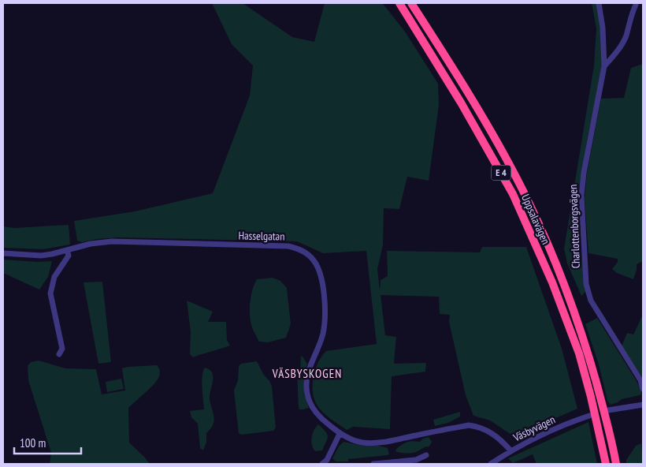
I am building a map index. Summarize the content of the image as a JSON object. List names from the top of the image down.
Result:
{
  "streets": {
    "highway": ["E 4", "Uppsalavägen"],
    "street": ["Charlottenborgsvägen", "Hasselgatan", "Väsbyvägen"]
  },
  "crossings": [
    ["Hasselgatan", "Väsbyvägen"]
  ],
  "districts": ["VÄSBYSKOGEN"],
  "scale_bar": "100 m"
}
